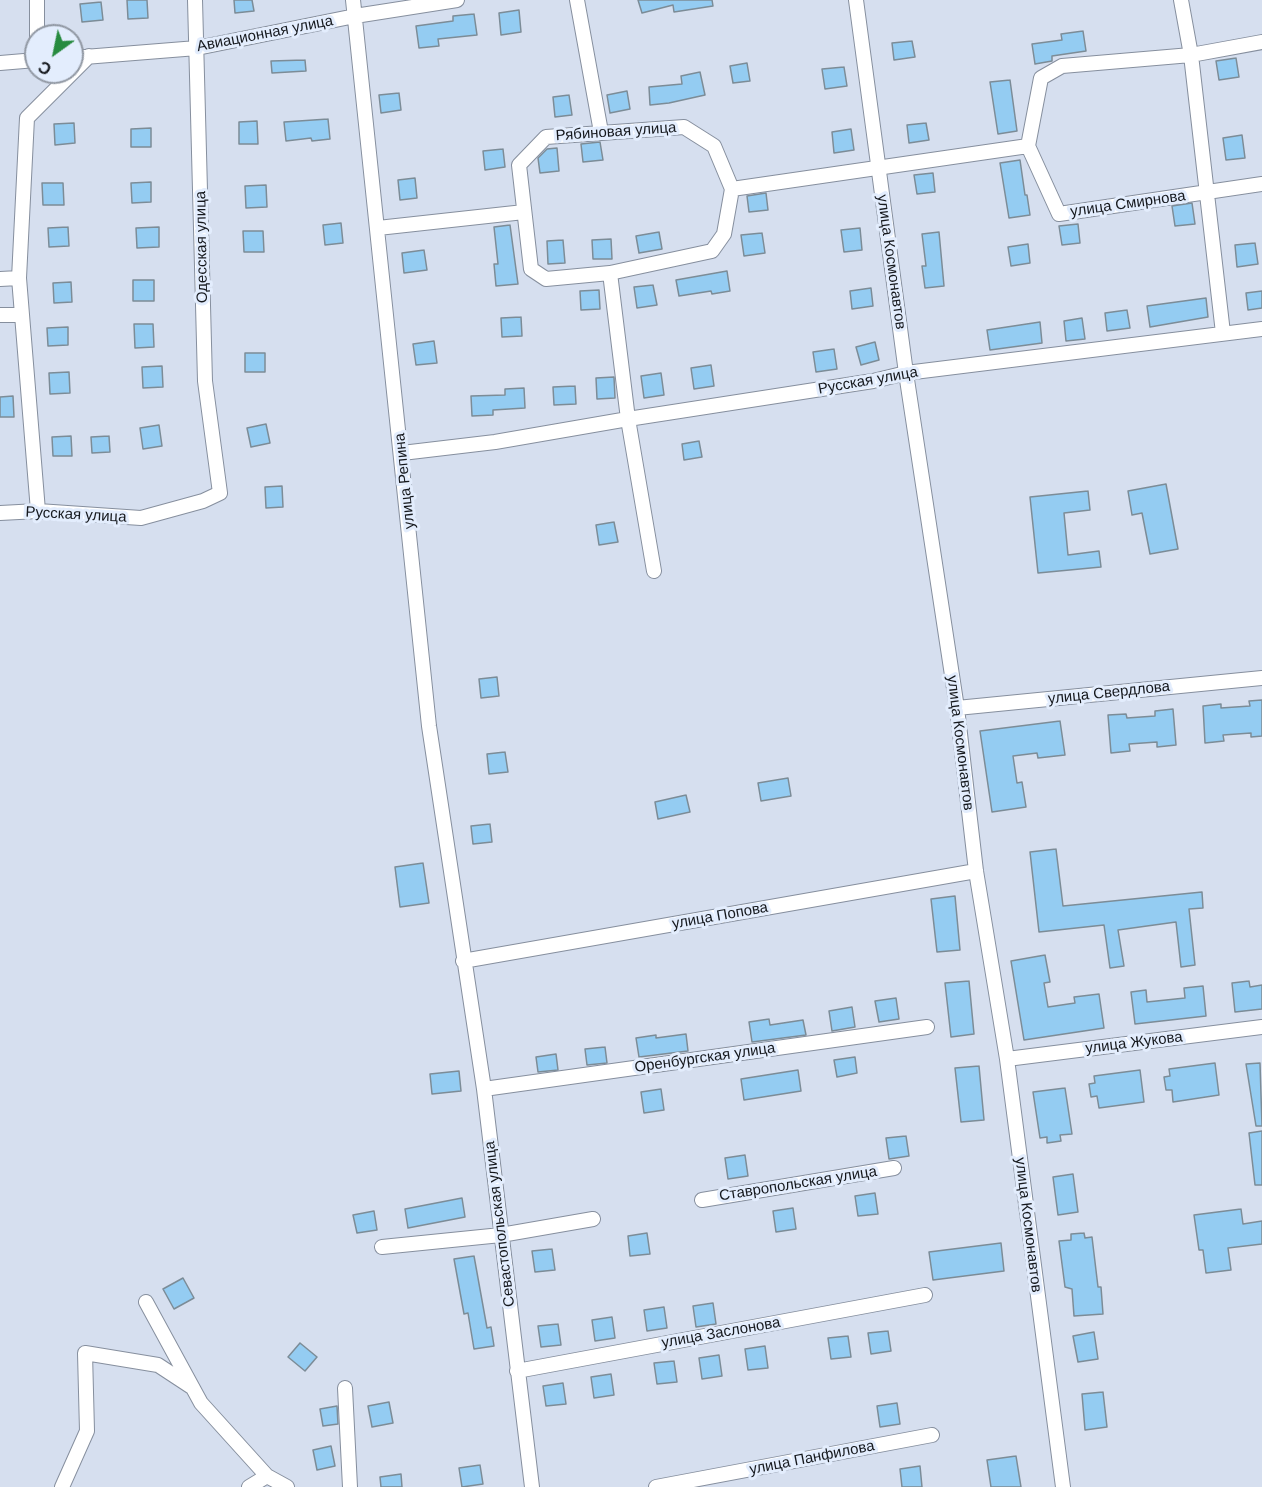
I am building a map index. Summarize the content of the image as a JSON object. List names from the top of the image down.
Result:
{
  "streets": {
    "street": [
      "Авиационная улица",
      "Рябиновая улица",
      "улица Смирнова",
      "Одесская улица",
      "улица Космонавтов",
      "Русская улица",
      "улица Репина",
      "улица Свердлова",
      "улица Попова",
      "улица Жукова",
      "Оренбургская улица",
      "Ставропольская улица",
      "Севастопольская улица",
      "улица Заслонова",
      "улица Панфилова"
    ]
  },
  "crossings": [
    ["Авиационная улица", "Одесская улица"],
    ["Авиационная улица", "улица Репина"],
    ["улица Смирнова", "Русская улица"],
    ["Одесская улица", "Русская улица"],
    ["улица Космонавтов", "Русская улица"],
    ["улица Космонавтов", "улица Свердлова"],
    ["улица Космонавтов", "улица Попова"],
    ["улица Космонавтов", "улица Жукова"],
    ["Русская улица", "улица Репина"],
    ["улица Репина", "улица Попова"],
    ["улица Репина", "Севастопольская улица"],
    ["улица Попова", "Севастопольская улица"],
    ["Оренбургская улица", "Севастопольская улица"],
    ["Севастопольская улица", "улица Заслонова"]
  ],
  "north": "bottom left"
}
